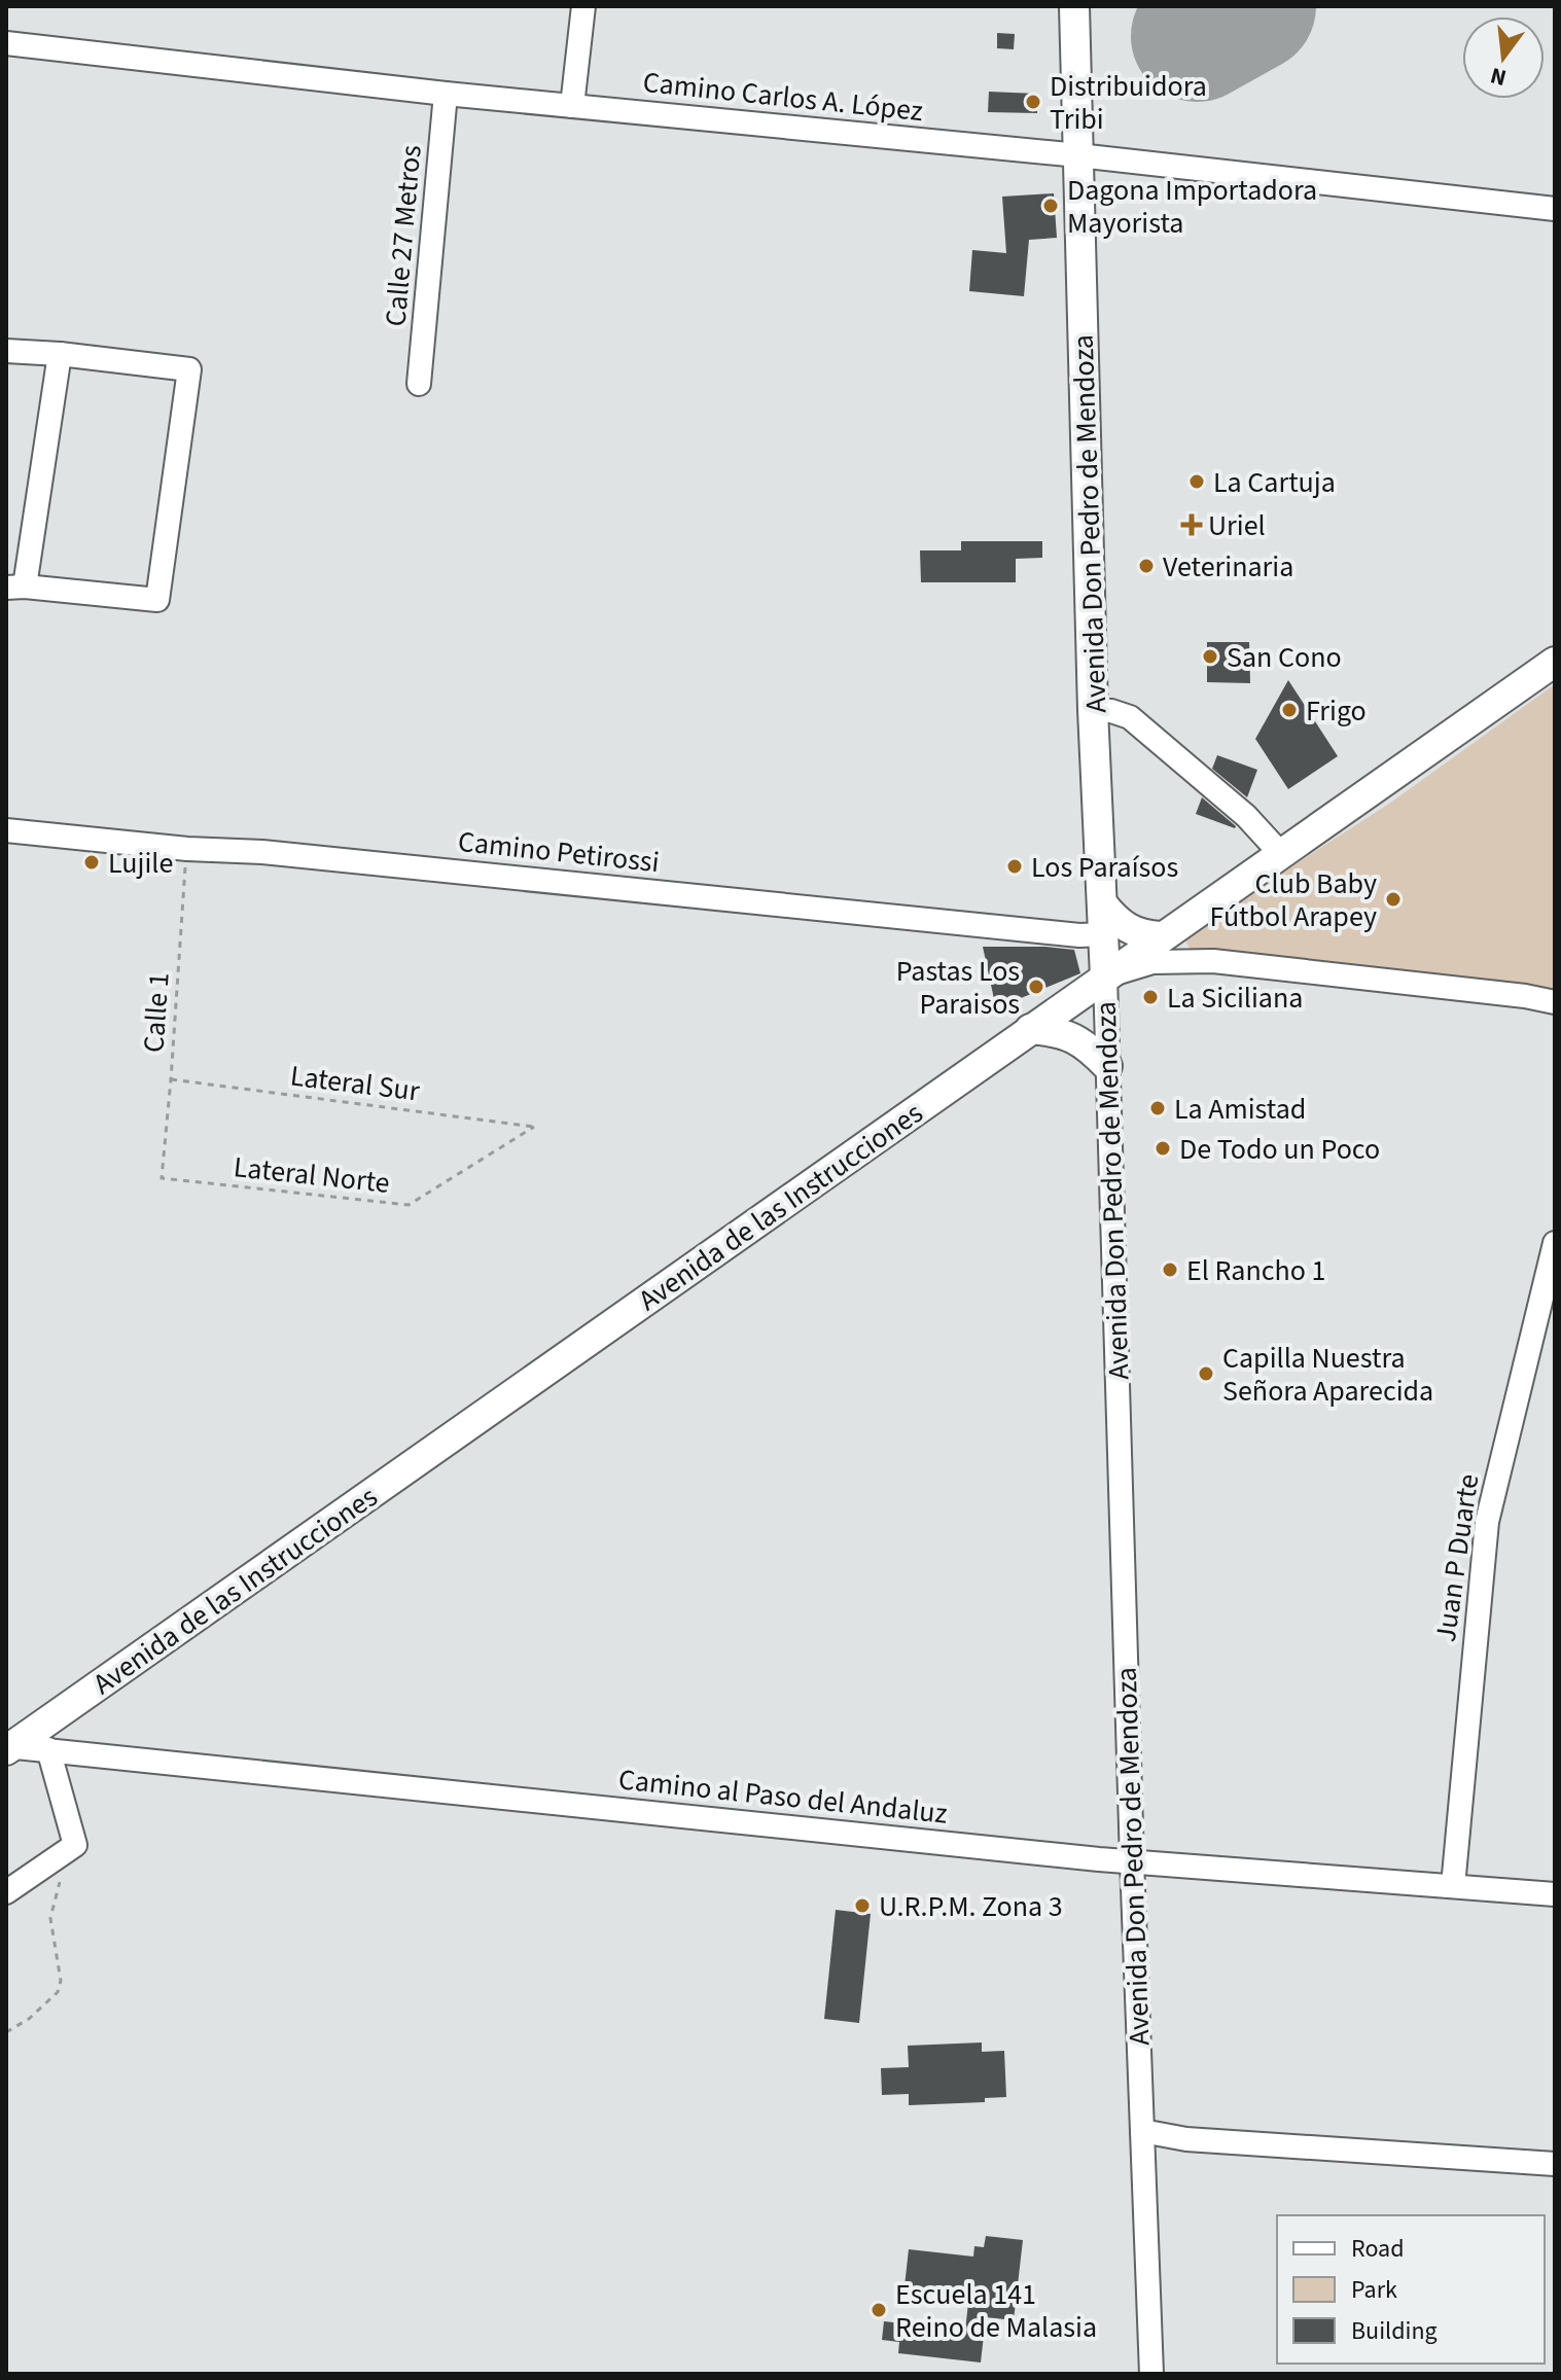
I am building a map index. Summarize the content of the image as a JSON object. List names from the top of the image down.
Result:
{
  "streets": {
    "main road": ["Avenida Don Pedro de Mendoza", "Avenida de las Instrucciones"],
    "street": [
      "Camino Carlos A. López",
      "Calle 27 Metros",
      "Camino Petirossi",
      "Juan P Duarte",
      "Camino al Paso del Andaluz"
    ],
    "path": ["Calle 1", "Lateral Sur", "Lateral Norte"]
  },
  "crossings": [
    ["Camino Carlos A. López", "Calle 27 Metros"],
    ["Camino Carlos A. López", "Avenida Don Pedro de Mendoza"],
    ["Avenida Don Pedro de Mendoza", "Camino Petirossi"],
    ["Avenida Don Pedro de Mendoza", "Avenida de las Instrucciones"],
    ["Avenida Don Pedro de Mendoza", "Camino al Paso del Andaluz"],
    ["Camino Petirossi", "Calle 1"],
    ["Calle 1", "Lateral Sur"],
    ["Calle 1", "Lateral Norte"],
    ["Lateral Sur", "Lateral Norte"],
    ["Avenida de las Instrucciones", "Camino al Paso del Andaluz"],
    ["Juan P Duarte", "Camino al Paso del Andaluz"]
  ],
  "places": {
    "other": [
      "Distribuidora Tribi",
      "Dagona Importadora Mayorista",
      "La Cartuja",
      "Veterinaria",
      "San Cono",
      "Frigo",
      "Lujile",
      "Los Paraísos",
      "Club Baby Fútbol Arapey",
      "Pastas Los Paraisos",
      "La Siciliana",
      "La Amistad",
      "De Todo un Poco",
      "El Rancho 1",
      "Capilla Nuestra Señora Aparecida",
      "U.R.P.M. Zona 3",
      "Escuela 141 Reino de Malasia"
    ],
    "health": ["Uriel"]
  },
  "legend": ["Road", "Park", "Building"],
  "north": "bottom"
}
